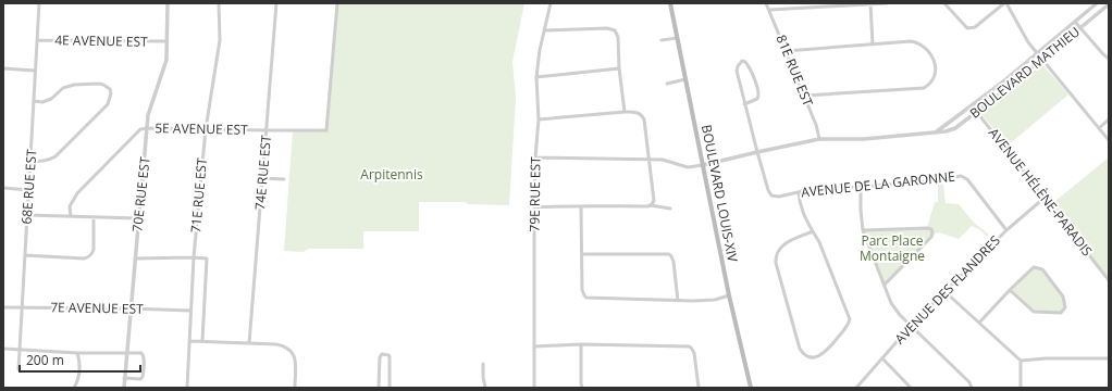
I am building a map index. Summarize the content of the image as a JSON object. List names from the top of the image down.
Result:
{
  "streets": {
    "main road": ["BOULEVARD LOUIS-XIV"],
    "street": [
      "4E AVENUE EST",
      "81E RUE EST",
      "BOULEVARD MATHIEU",
      "5E AVENUE EST",
      "74E RUE EST",
      "AVENUE DE LA GARONNE",
      "68E RUE EST",
      "AVENUE HÉLÈNE-PARADIS",
      "70E RUE EST",
      "79E RUE EST",
      "71E RUE EST",
      "AVENUE DES FLANDRES",
      "7E AVENUE EST"
    ]
  },
  "crossings": [
    ["4E AVENUE EST", "68E RUE EST"],
    ["4E AVENUE EST", "70E RUE EST"],
    ["81E RUE EST", "BOULEVARD MATHIEU"],
    ["BOULEVARD MATHIEU", "AVENUE DE LA GARONNE"],
    ["BOULEVARD MATHIEU", "AVENUE HÉLÈNE-PARADIS"],
    ["BOULEVARD MATHIEU", "BOULEVARD LOUIS-XIV"],
    ["BOULEVARD MATHIEU", "79E RUE EST"],
    ["5E AVENUE EST", "74E RUE EST"],
    ["5E AVENUE EST", "70E RUE EST"],
    ["5E AVENUE EST", "71E RUE EST"],
    ["AVENUE DE LA GARONNE", "AVENUE DES FLANDRES"],
    ["68E RUE EST", "7E AVENUE EST"],
    ["AVENUE HÉLÈNE-PARADIS", "AVENUE DES FLANDRES"],
    ["70E RUE EST", "7E AVENUE EST"],
    ["71E RUE EST", "7E AVENUE EST"]
  ],
  "parks": ["Arpitennis", "Parc Place Montaigne"],
  "scale_bar": "200 m"
}
